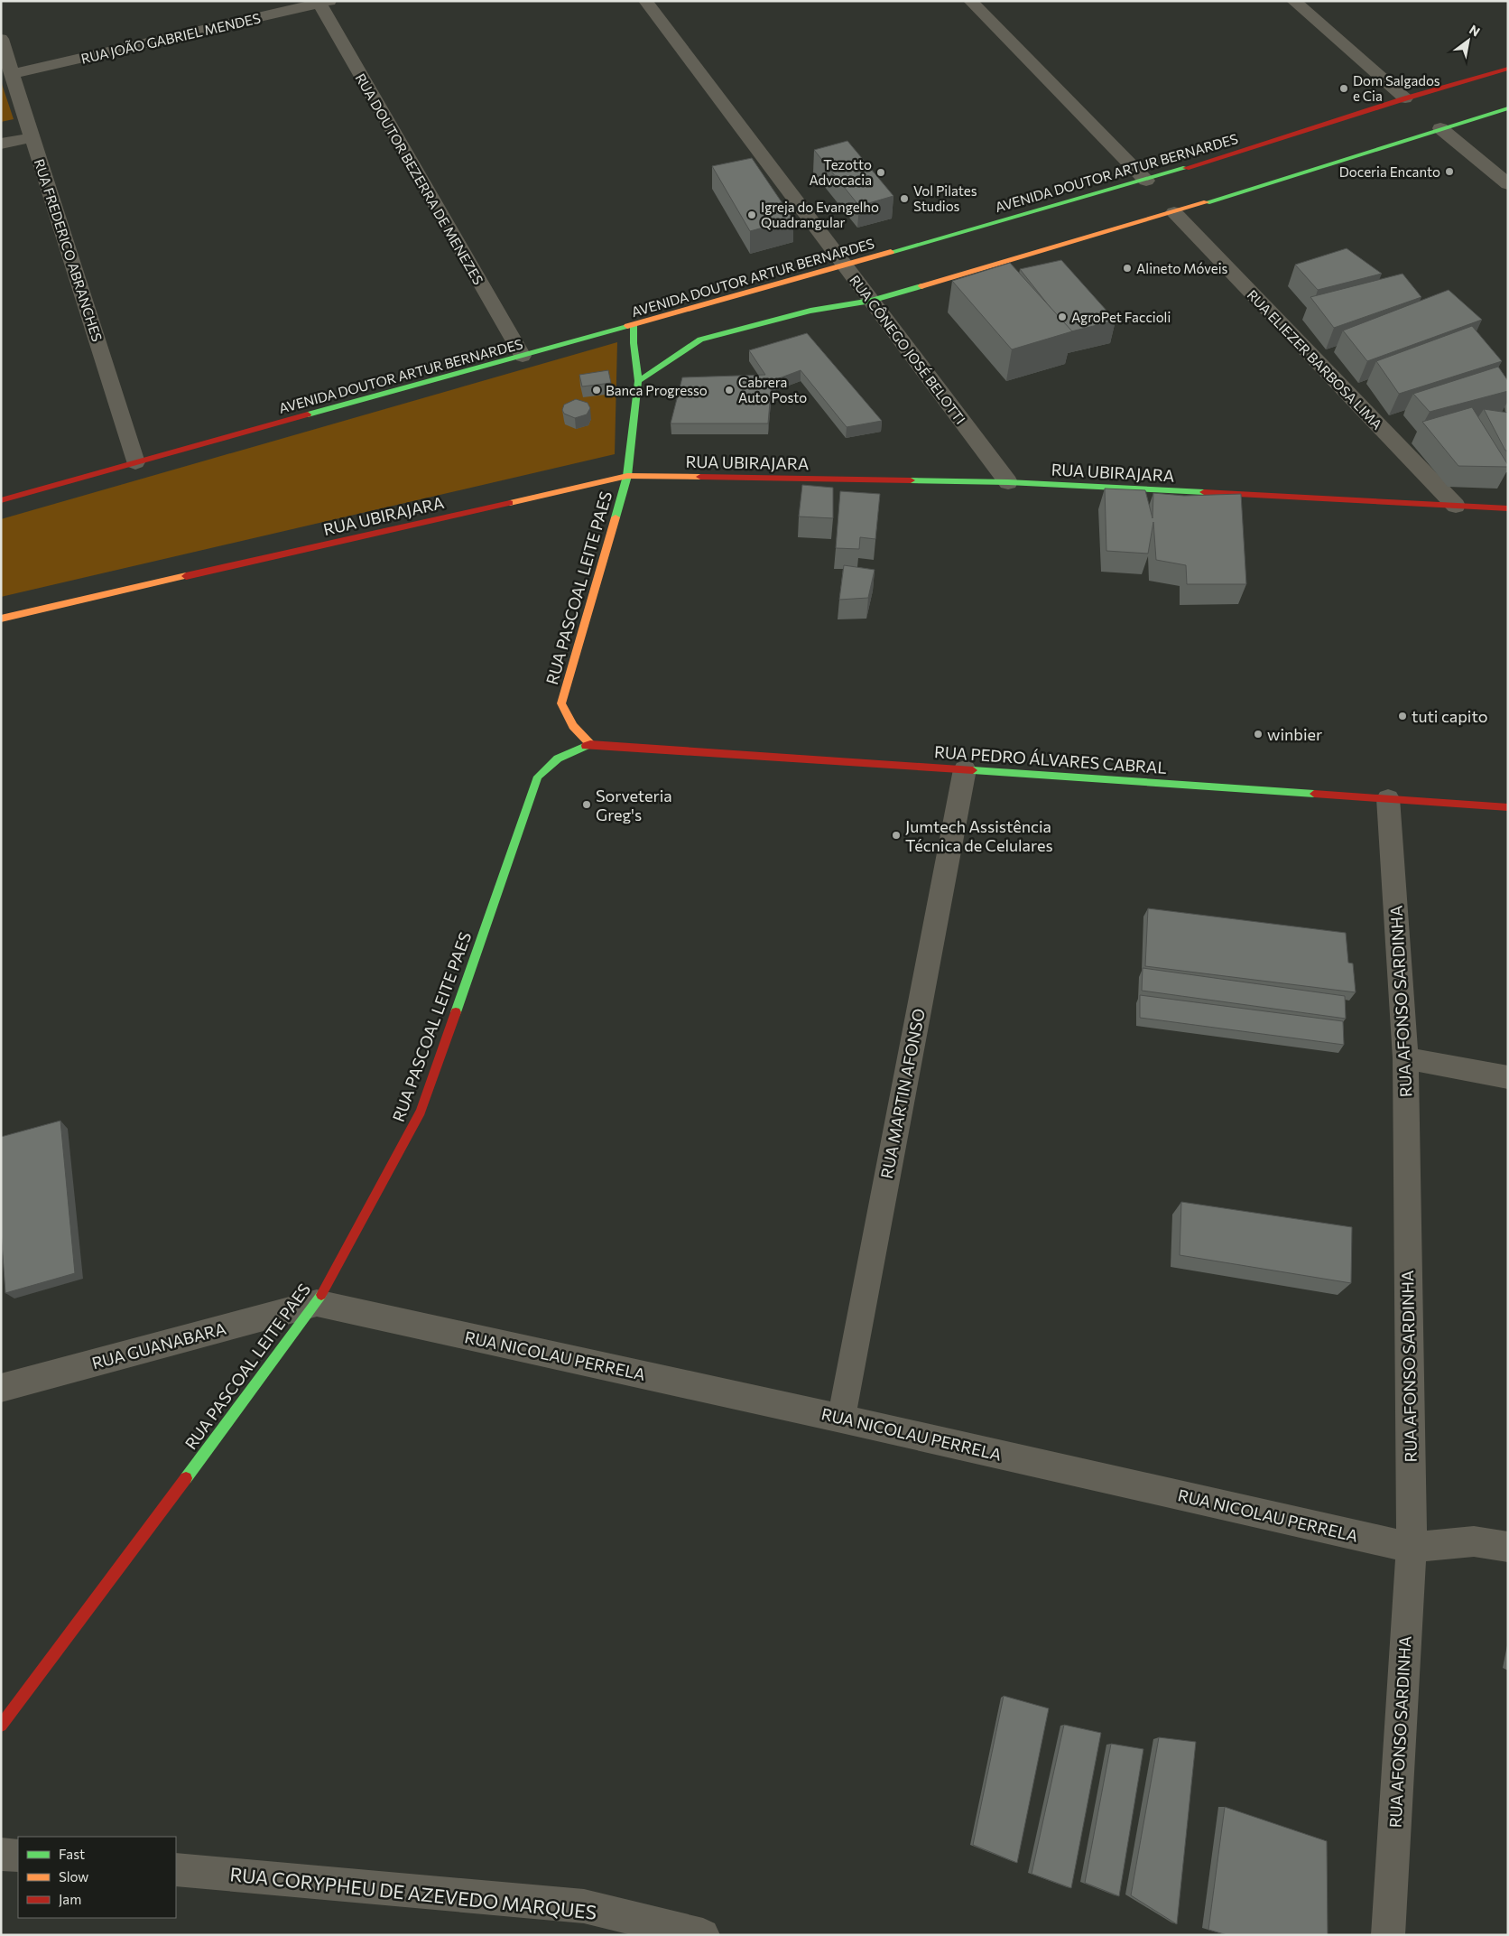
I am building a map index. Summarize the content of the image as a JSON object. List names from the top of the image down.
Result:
{
  "streets": {
    "main road": [
      "AVENIDA DOUTOR ARTUR BERNARDES",
      "RUA UBIRAJARA",
      "RUA PASCOAL LEITE PAES",
      "RUA PEDRO ÁLVARES CABRAL"
    ],
    "street": [
      "RUA JOÃO GABRIEL MENDES",
      "RUA DOUTOR BEZERRA DE MENEZES",
      "RUA FREDERICO ABRANCHES",
      "RUA CÔNEGO JOSÉ BELOTTI",
      "RUA ELIEZER BARBOSA LIMA",
      "RUA AFONSO SARDINHA",
      "RUA MARTIN AFONSO",
      "RUA GUANABARA",
      "RUA NICOLAU PERRELA",
      "RUA CORYPHEU DE AZEVEDO MARQUES"
    ]
  },
  "crossings": [
    ["RUA JOÃO GABRIEL MENDES", "RUA DOUTOR BEZERRA DE MENEZES"],
    ["RUA JOÃO GABRIEL MENDES", "RUA FREDERICO ABRANCHES"],
    ["AVENIDA DOUTOR ARTUR BERNARDES", "RUA DOUTOR BEZERRA DE MENEZES"],
    ["AVENIDA DOUTOR ARTUR BERNARDES", "RUA FREDERICO ABRANCHES"],
    ["AVENIDA DOUTOR ARTUR BERNARDES", "RUA CÔNEGO JOSÉ BELOTTI"],
    ["AVENIDA DOUTOR ARTUR BERNARDES", "RUA PASCOAL LEITE PAES"],
    ["RUA CÔNEGO JOSÉ BELOTTI", "RUA UBIRAJARA"],
    ["RUA ELIEZER BARBOSA LIMA", "RUA UBIRAJARA"],
    ["RUA UBIRAJARA", "RUA PASCOAL LEITE PAES"],
    ["RUA PASCOAL LEITE PAES", "RUA PEDRO ÁLVARES CABRAL"],
    ["RUA PASCOAL LEITE PAES", "RUA GUANABARA"],
    ["RUA PASCOAL LEITE PAES", "RUA NICOLAU PERRELA"],
    ["RUA PEDRO ÁLVARES CABRAL", "RUA AFONSO SARDINHA"],
    ["RUA PEDRO ÁLVARES CABRAL", "RUA MARTIN AFONSO"],
    ["RUA AFONSO SARDINHA", "RUA NICOLAU PERRELA"],
    ["RUA MARTIN AFONSO", "RUA NICOLAU PERRELA"],
    ["RUA GUANABARA", "RUA NICOLAU PERRELA"]
  ],
  "places": [
    "Dom Salgados e Cia",
    "Doceria Encanto",
    "Tezotto Advocacia",
    "Vol Pilates Studios",
    "Igreja do Evangelho Quadrangular",
    "Alineto Móveis",
    "AgroPet Faccioli",
    "Banca Progresso",
    "Cabrera Auto Posto",
    "tuti capito",
    "winbier",
    "Sorveteria Greg's",
    "Jumtech Assistência Técnica de Celulares"
  ],
  "legend": ["Fast", "Slow", "Jam"],
  "north": "top right"
}
